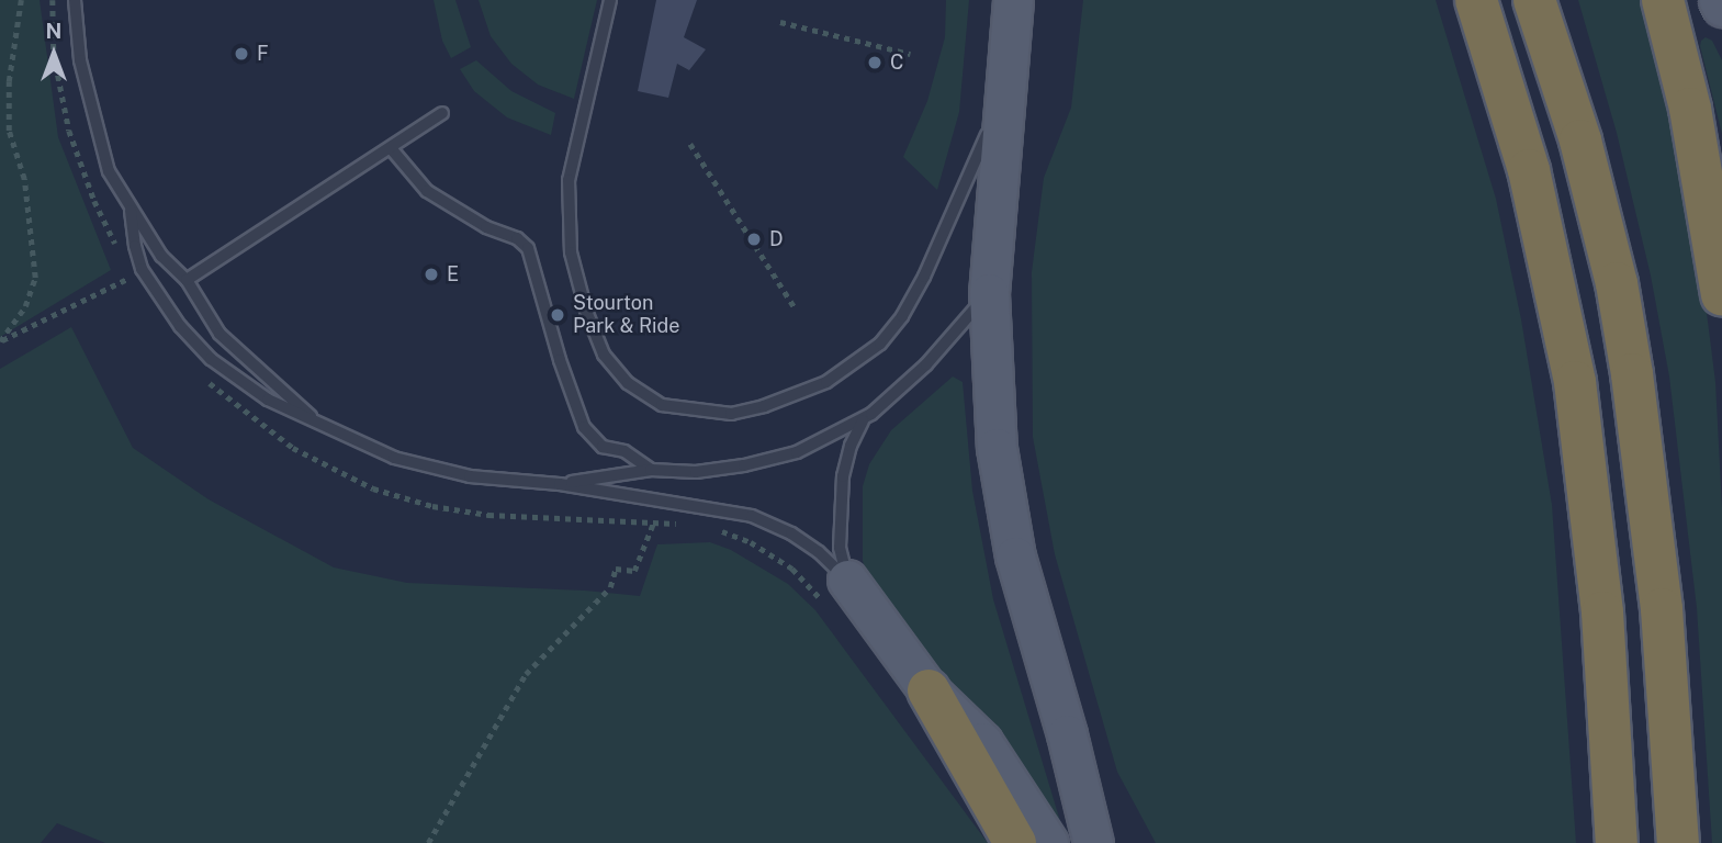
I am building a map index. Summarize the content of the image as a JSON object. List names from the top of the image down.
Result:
{
  "places": [
    "F",
    "C",
    "D",
    "E",
    "Stourton Park & Ride"
  ],
  "north": "top"
}
